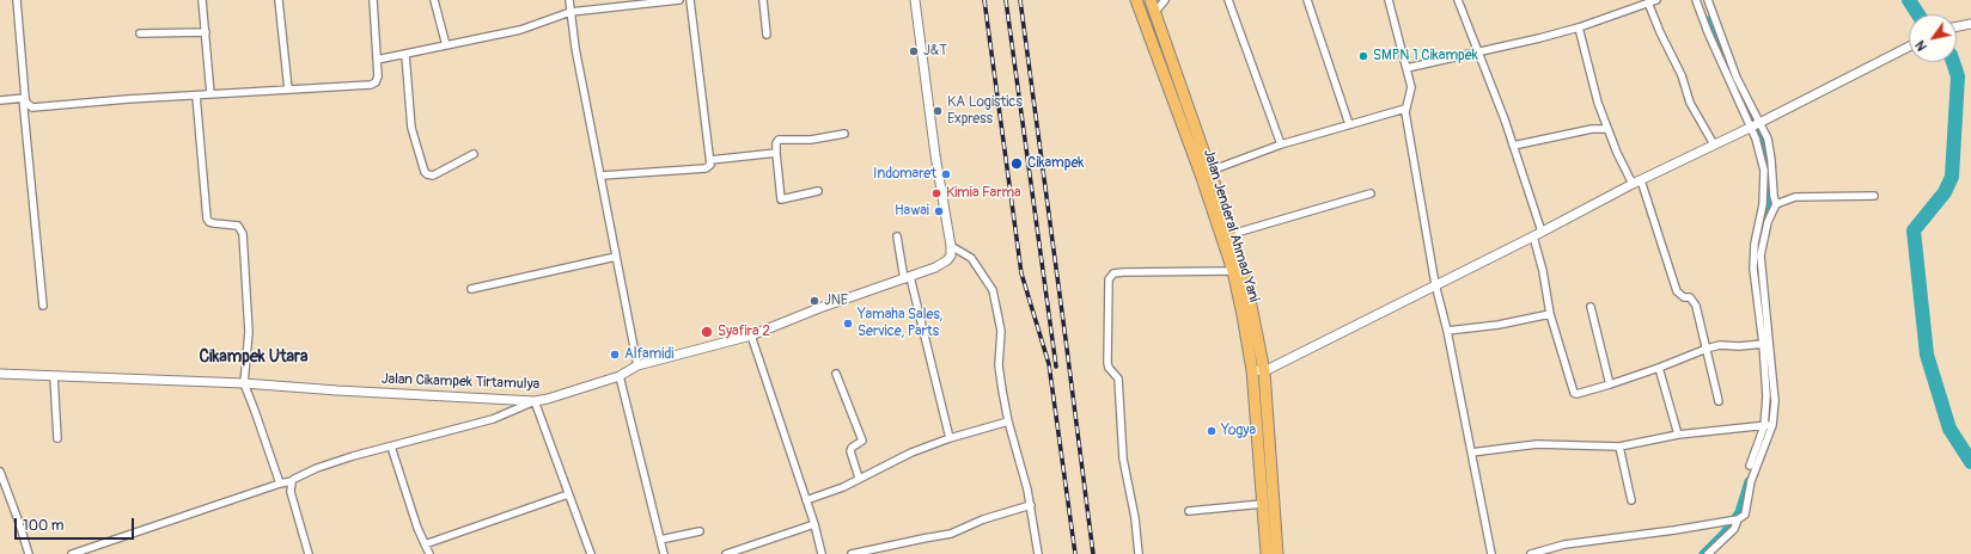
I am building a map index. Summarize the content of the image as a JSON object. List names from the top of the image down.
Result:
{
  "streets": {
    "highway": ["Jalan Jenderal Ahmad Yani"],
    "street": ["Jalan Cikampek Tirtamulya"]
  },
  "districts": ["Cikampek Utara"],
  "places": [
    "J&T",
    "SMPN 1 Cikampek",
    "KA Logistics Express",
    "Cikampek",
    "Indomaret",
    "Kimia Farma",
    "Hawai",
    "JNE",
    "Yamaha Sales, Service, Parts",
    "Syafira 2",
    "Alfamidi",
    "Yogya"
  ],
  "scale_bar": "100 m",
  "north": "bottom left"
}
